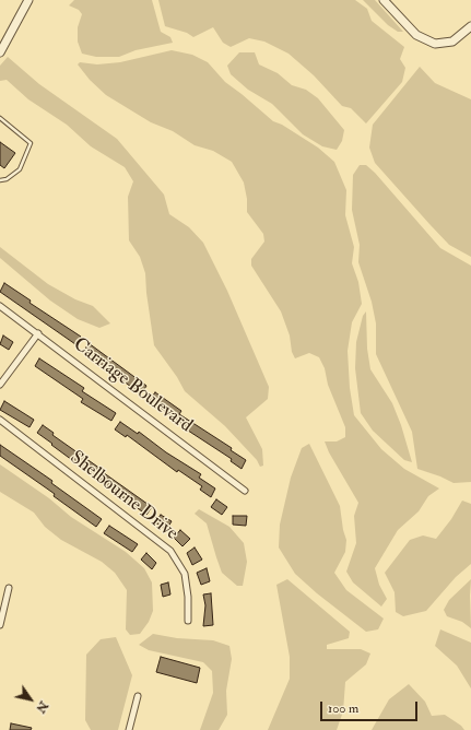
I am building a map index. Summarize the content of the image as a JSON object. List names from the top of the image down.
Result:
{
  "streets": {
    "street": ["Carriage Boulevard", "Shelbourne Drive"]
  },
  "scale_bar": "100 m",
  "north": "bottom right"
}
